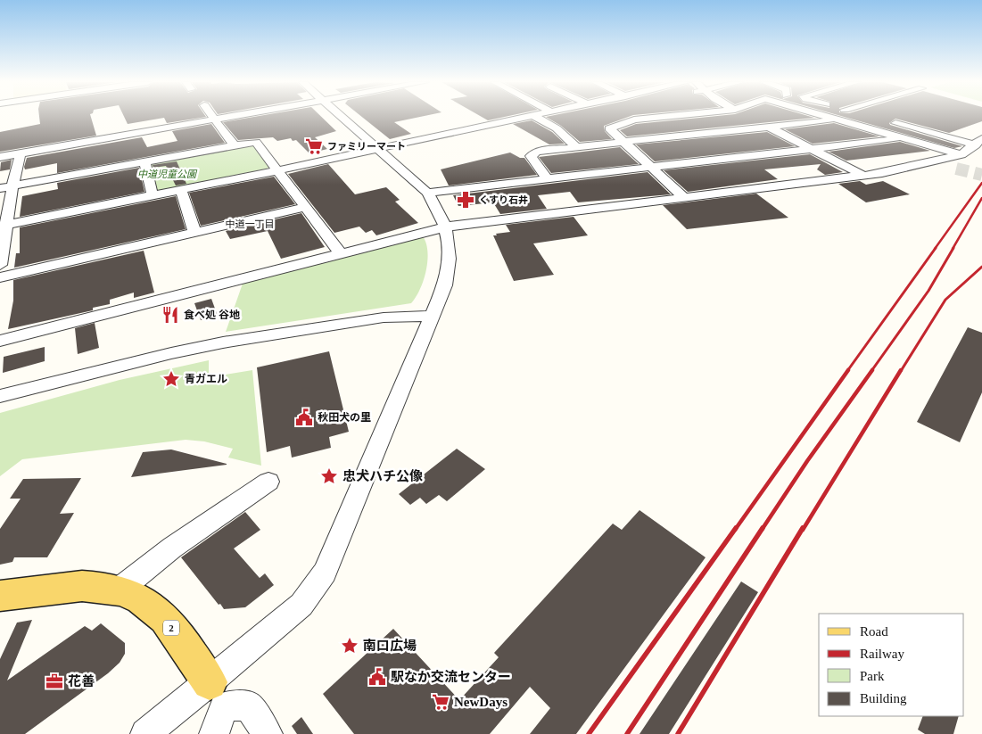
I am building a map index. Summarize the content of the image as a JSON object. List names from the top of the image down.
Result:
{
  "streets": {
    "main road": ["2"]
  },
  "districts": ["中道一丁目"],
  "parks": ["中道児童公園"],
  "places": {
    "supermarket": ["ファミリーマート", "NewDays"],
    "pharmacy": ["くすり石井"],
    "restaurant": ["食べ処 谷地"],
    "place": ["青ガエル", "忠犬ハチ公像", "南口広場"],
    "public building": ["秋田犬の里", "駅なか交流センター"],
    "office": ["花善"]
  },
  "legend": [
    "Road",
    "Railway",
    "Park",
    "Building"
  ]
}
